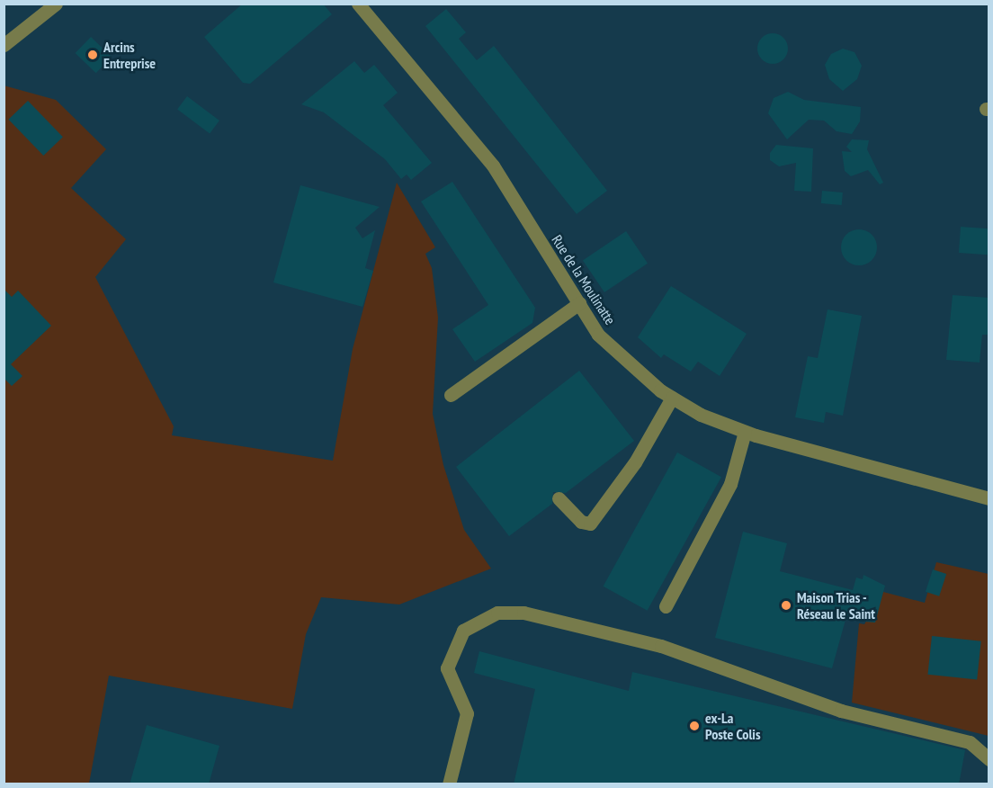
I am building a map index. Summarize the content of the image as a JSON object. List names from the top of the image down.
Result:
{
  "streets": {
    "street": ["Rue de la Moulinatte"]
  },
  "places": ["Arcins Entreprise", "Maison Trias - Réseau le Saint", "ex-La Poste Colis"]
}
